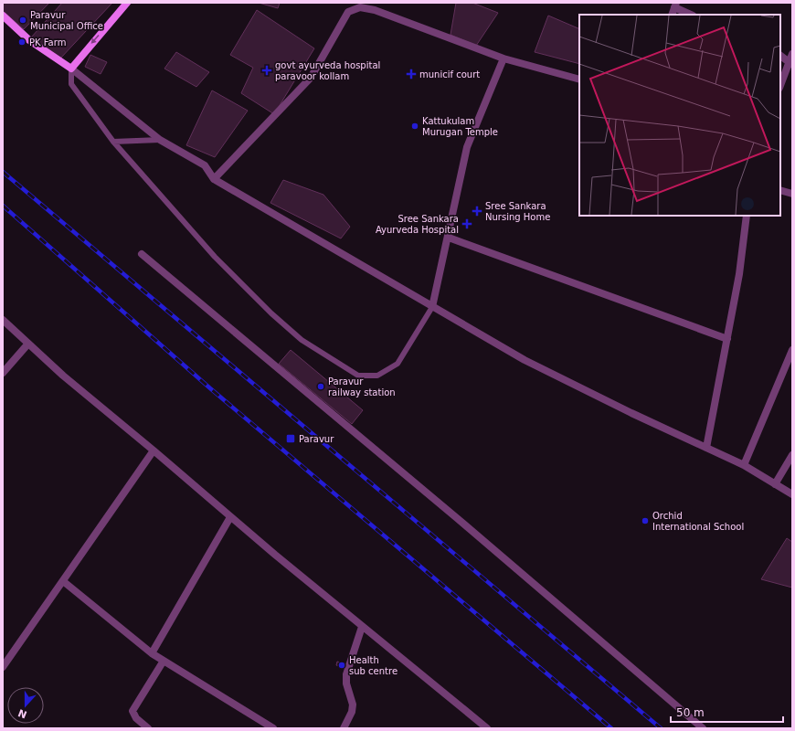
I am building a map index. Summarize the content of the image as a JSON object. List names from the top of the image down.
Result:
{
  "places": {
    "other": [
      "Paravur Municipal Office",
      "PK Farm",
      "Kattukulam Murugan Temple",
      "Paravur railway station",
      "Orchid International School",
      "Health sub centre"
    ],
    "health": [
      "govt ayurveda hospital paravoor kollam",
      "municif court",
      "Sree Sankara Nursing Home",
      "Sree Sankara Ayurveda Hospital"
    ],
    "transit": ["Paravur"]
  },
  "scale_bar": "50 m",
  "north": "bottom"
}
